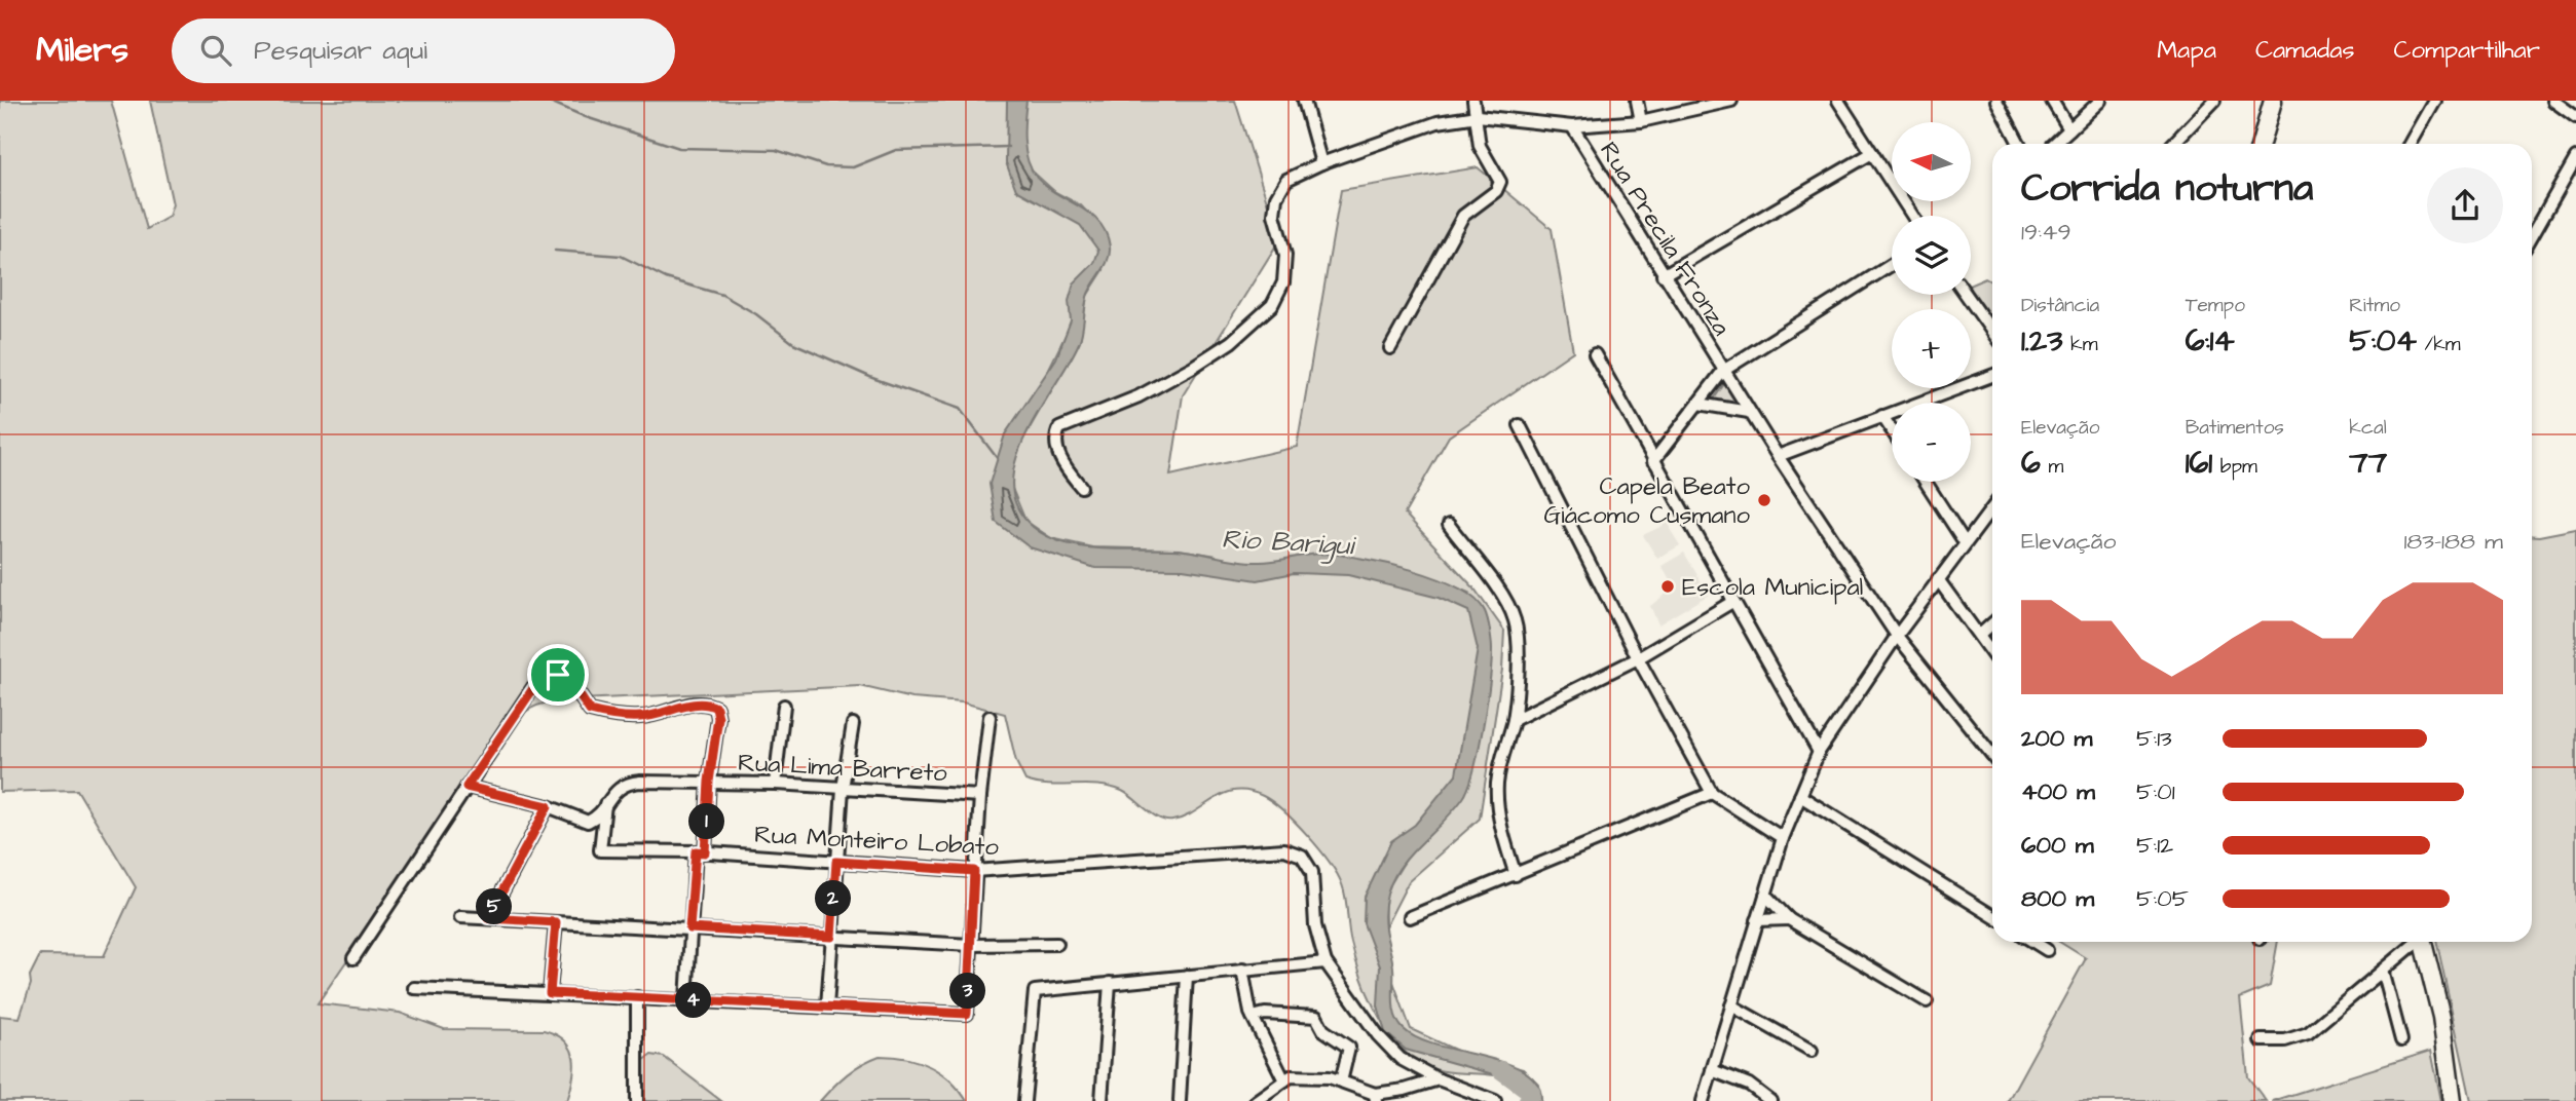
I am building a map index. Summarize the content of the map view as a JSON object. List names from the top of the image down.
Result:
{
  "streets": {
    "street": ["Rua Precila Fronza", "Rua Lima Barreto", "Rua Monteiro Lobato"]
  },
  "crossings": [
    ["Rua Lima Barreto", "Rua Monteiro Lobato"]
  ],
  "water": ["Rio Barigui"],
  "places": ["Capela Beato Giácomo Cusmano", "Escola Municipal"],
  "north": "left",
  "page": {
    "header": "Milers",
    "search": "Pesquisar aqui",
    "nav": ["Mapa", "Camadas", "Compartilhar"],
    "map_buttons": ["+", "−"],
    "heading": ["Corrida noturna", "19:49"],
    "stats": [
      ["Distância", "1.23 km"],
      ["Tempo", "6:14"],
      ["Ritmo", "5:04 /km"],
      ["Elevação", "6 m"],
      ["Batimentos", "161 bpm"],
      ["kcal", "77"]
    ],
    "chart": ["Elevação", "183–188 m"],
    "list": [
      {
        "name": "200 m",
        "note": "5:13"
      },
      {
        "name": "400 m",
        "note": "5:01"
      },
      {
        "name": "600 m",
        "note": "5:12"
      },
      {
        "name": "800 m",
        "note": "5:05"
      }
    ],
    "pins": [
      "1",
      "2",
      "5",
      "3",
      "4"
    ]
  }
}
